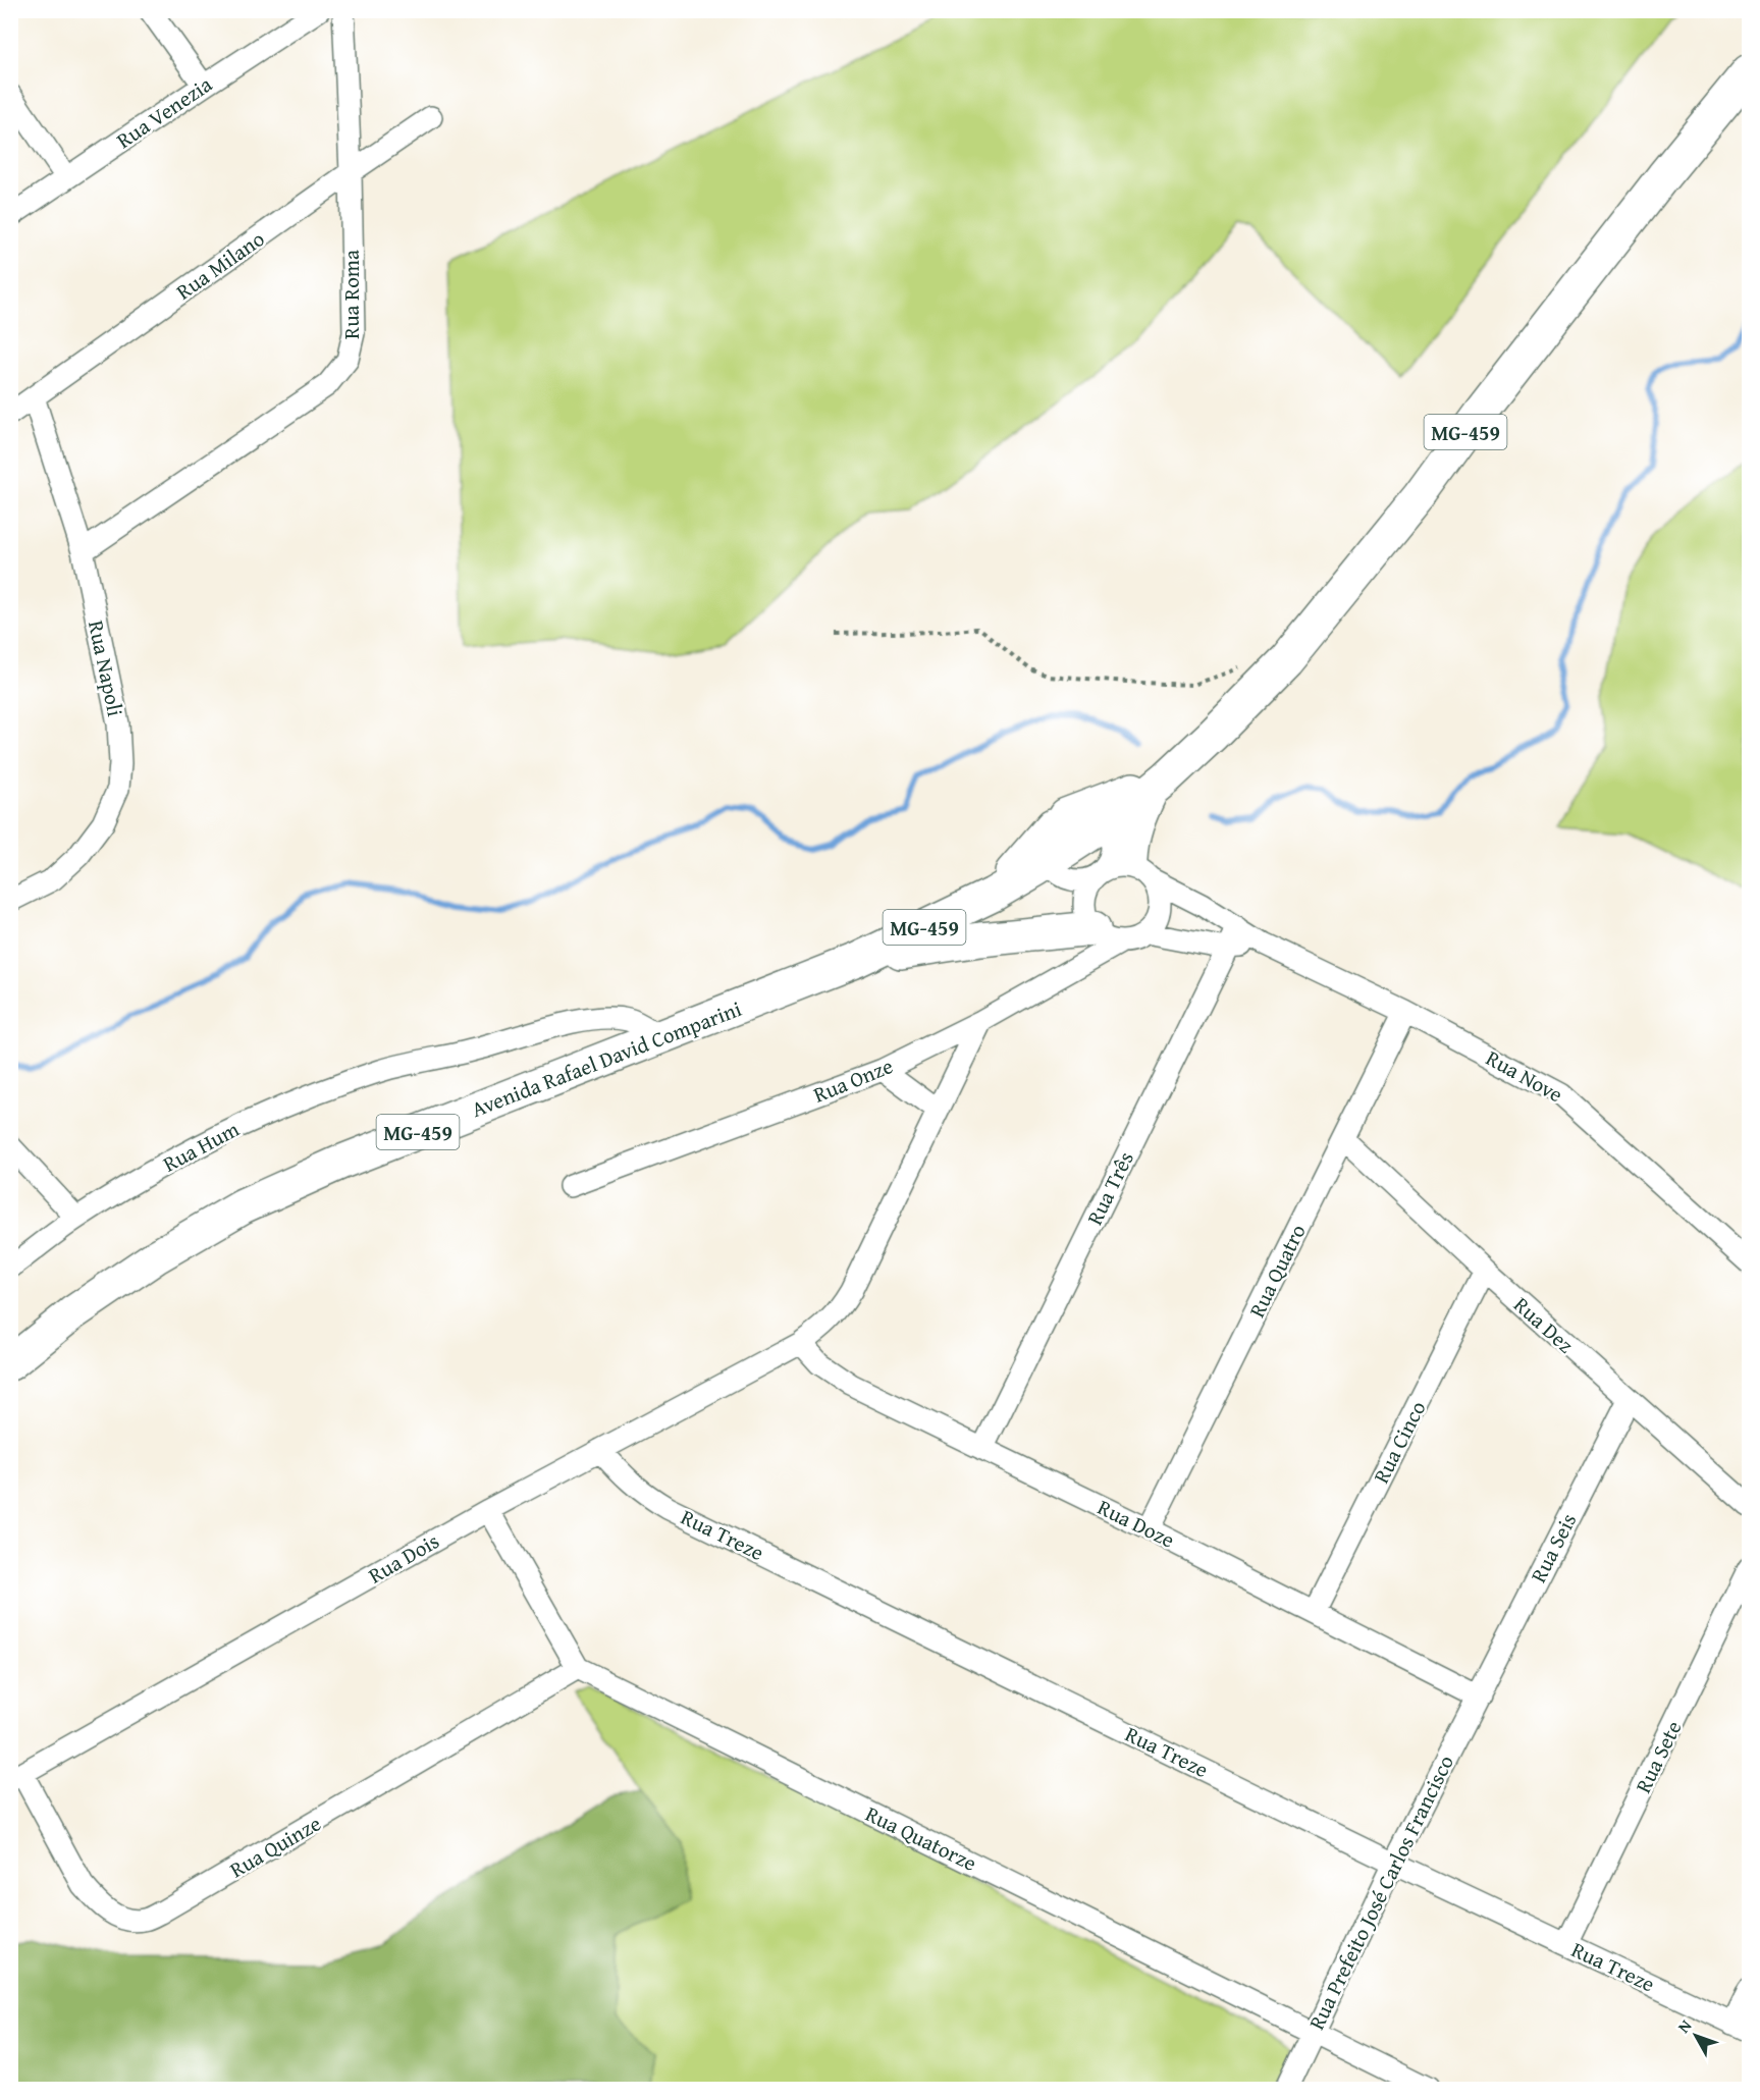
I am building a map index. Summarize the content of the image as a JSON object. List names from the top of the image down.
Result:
{
  "streets": {
    "main road": ["MG-459", "Avenida Rafael David Comparini"],
    "street": [
      "Rua Venezia",
      "Rua Milano",
      "Rua Roma",
      "Rua Napoli",
      "Rua Nove",
      "Rua Onze",
      "Rua Hum",
      "Rua Três",
      "Rua Quatro",
      "Rua Dez",
      "Rua Cinco",
      "Rua Doze",
      "Rua Treze",
      "Rua Seis",
      "Rua Dois",
      "Rua Sete",
      "Rua Quatorze",
      "Rua Quinze",
      "Rua Prefeito José Carlos Francisco"
    ]
  },
  "crossings": [
    ["Rua Milano", "Rua Roma"],
    ["Rua Milano", "Rua Napoli"],
    ["Rua Roma", "Rua Napoli"],
    ["MG-459", "Avenida Rafael David Comparini"],
    ["MG-459", "Rua Nove"],
    ["Avenida Rafael David Comparini", "Rua Hum"],
    ["Rua Nove", "Rua Três"],
    ["Rua Nove", "Rua Quatro"],
    ["Rua Onze", "Rua Dois"],
    ["Rua Três", "Rua Doze"],
    ["Rua Quatro", "Rua Dez"],
    ["Rua Quatro", "Rua Doze"],
    ["Rua Dez", "Rua Cinco"],
    ["Rua Dez", "Rua Seis"],
    ["Rua Cinco", "Rua Doze"],
    ["Rua Doze", "Rua Seis"],
    ["Rua Doze", "Rua Dois"],
    ["Rua Doze", "Rua Prefeito José Carlos Francisco"],
    ["Rua Treze", "Rua Dois"],
    ["Rua Treze", "Rua Sete"],
    ["Rua Treze", "Rua Prefeito José Carlos Francisco"],
    ["Rua Seis", "Rua Prefeito José Carlos Francisco"],
    ["Rua Dois", "Rua Quinze"],
    ["Rua Quatorze", "Rua Quinze"],
    ["Rua Quatorze", "Rua Prefeito José Carlos Francisco"]
  ],
  "north": "top left"
}
